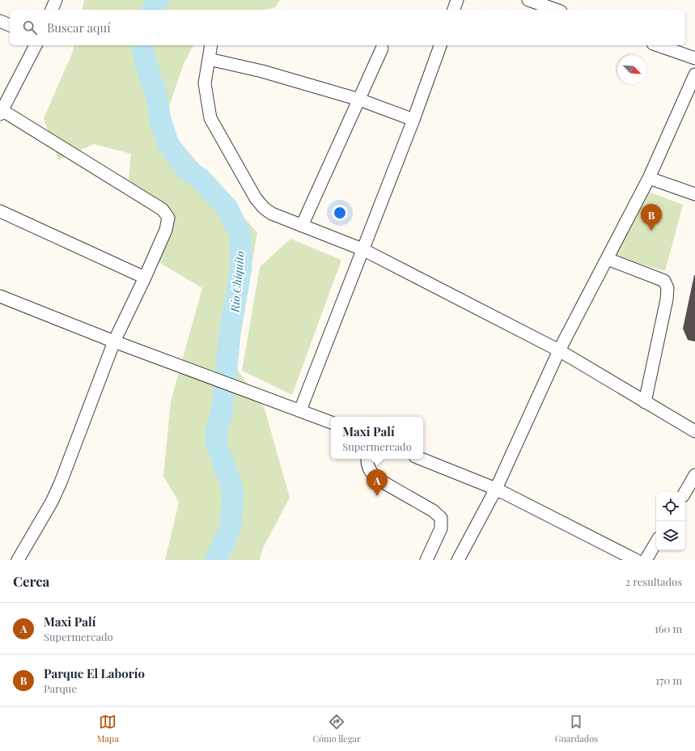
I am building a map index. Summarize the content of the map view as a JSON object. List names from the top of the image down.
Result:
{
  "water": ["Río Chiquito"],
  "north": "bottom right",
  "page": {
    "search": "Buscar aquí",
    "pins": ["B", "A"],
    "popup": ["Maxi Palí", "Supermercado"],
    "heading": ["Cerca", "2 resultados"],
    "list": [
      {
        "mark": "A",
        "name": "Maxi Palí",
        "note": "Supermercado",
        "value": "160 m"
      },
      {
        "mark": "B",
        "name": "Parque El Laborío",
        "note": "Parque",
        "value": "170 m"
      }
    ],
    "nav": ["Mapa", "Cómo llegar", "Guardados"]
  }
}
